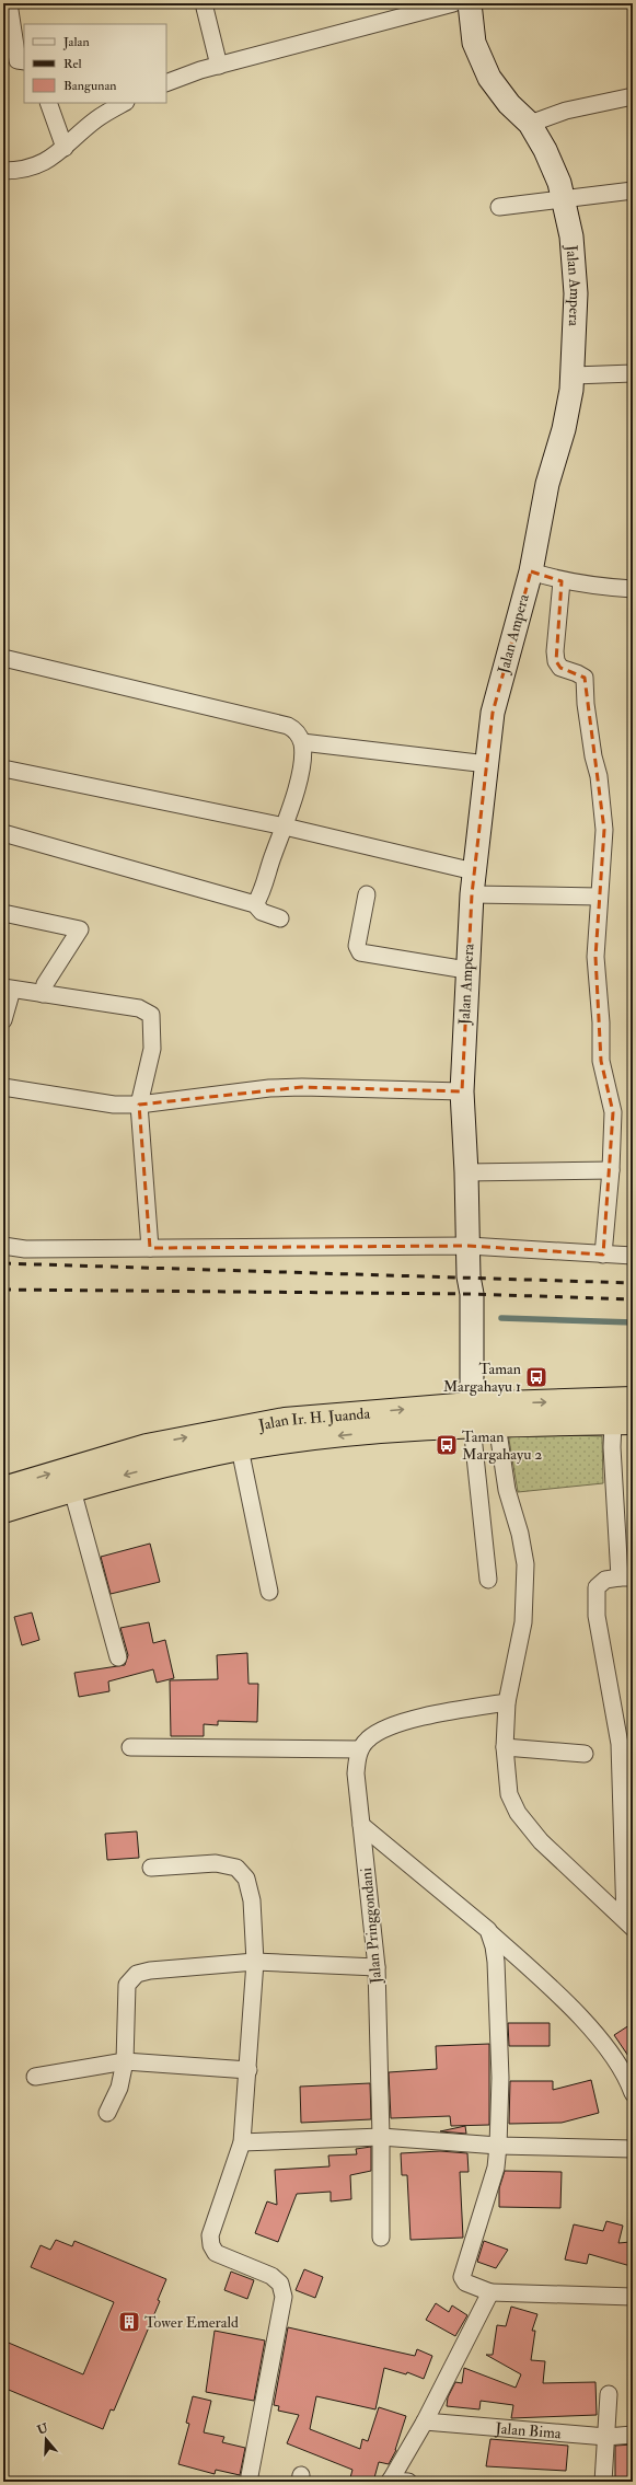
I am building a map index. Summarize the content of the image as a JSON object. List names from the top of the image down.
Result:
{
  "streets": {
    "highway": ["Jalan Ir. H. Juanda"],
    "street": ["Jalan Ampera", "Jalan Pringgondani", "Jalan Bima"]
  },
  "crossings": [
    ["Jalan Ampera", "Jalan Ir. H. Juanda"]
  ],
  "places": {
    "bus stop": ["Taman Margahayu 1", "Taman Margahayu 2"],
    "building": ["Tower Emerald"]
  },
  "legend": ["Jalan", "Rel", "Bangunan"],
  "north": "top"
}
